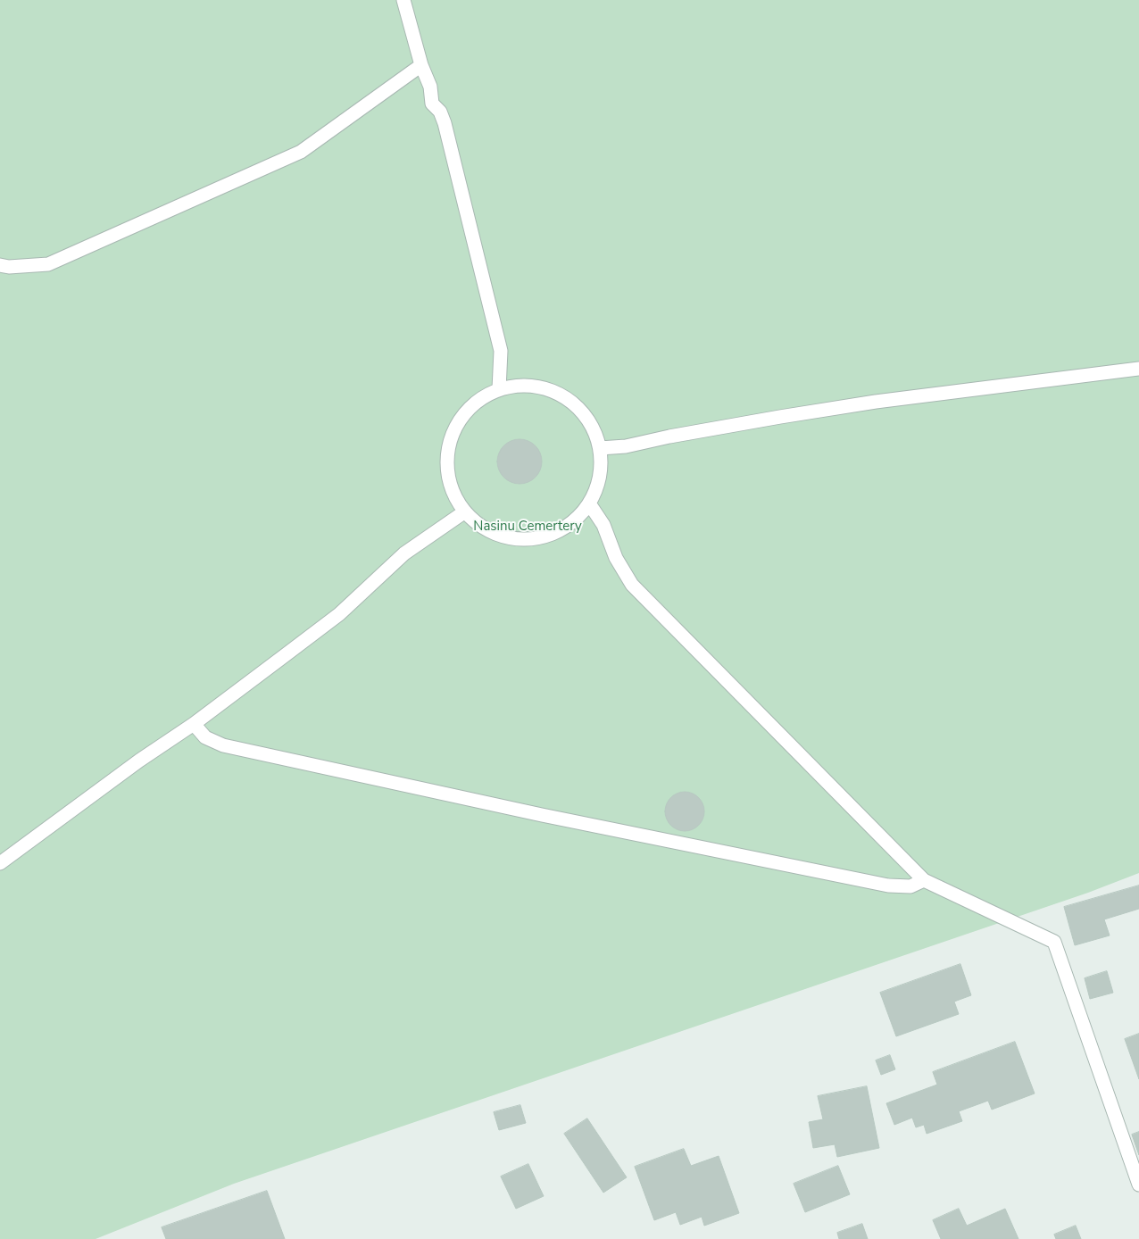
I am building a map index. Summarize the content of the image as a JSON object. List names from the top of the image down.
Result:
{
  "parks": ["Nasinu Cemertery"]
}
